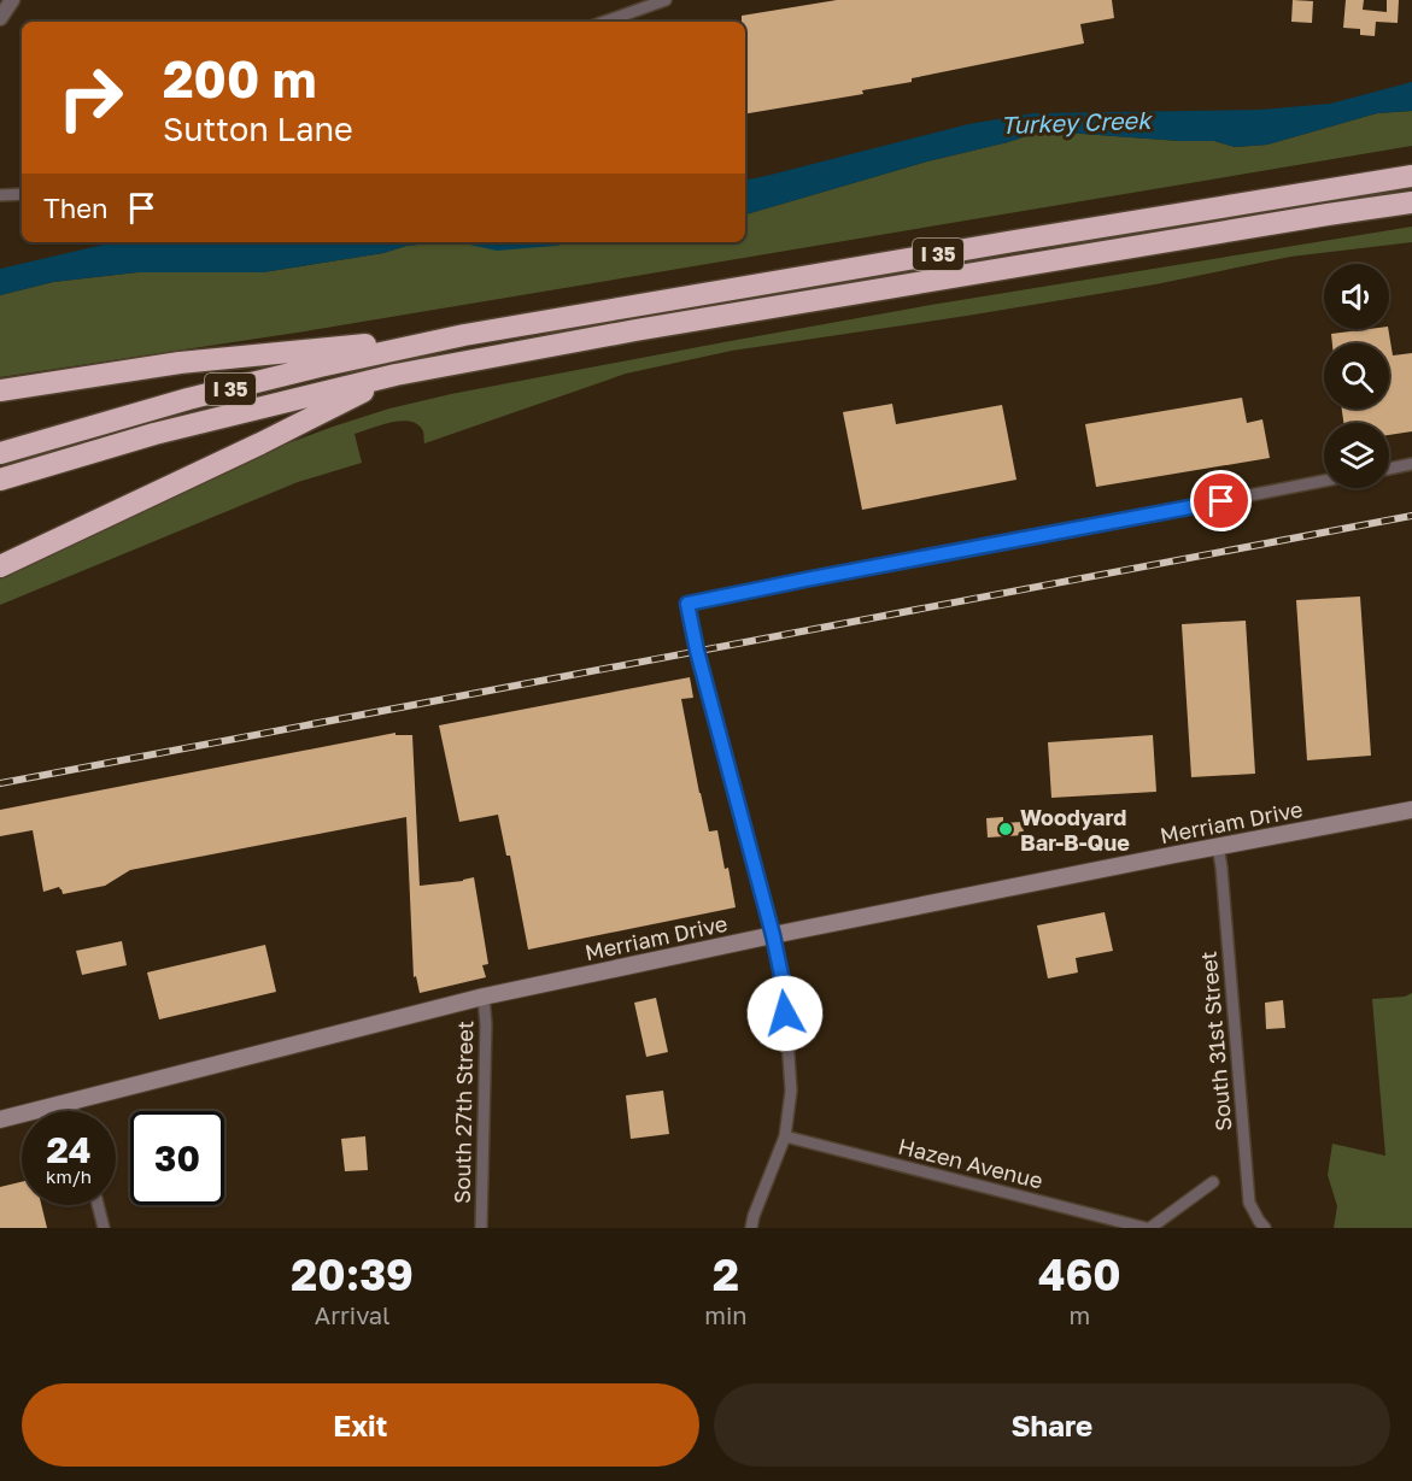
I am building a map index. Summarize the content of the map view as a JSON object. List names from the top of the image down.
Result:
{
  "streets": {
    "highway": ["I 35"],
    "main road": ["Merriam Drive"],
    "street": ["South 31st Street", "South 27th Street", "Hazen Avenue"]
  },
  "crossings": [
    ["Merriam Drive", "South 31st Street"],
    ["Merriam Drive", "South 27th Street"]
  ],
  "water": ["Turkey Creek"],
  "places": ["Woodyard Bar-B-Que"],
  "page": {
    "turn": ["200 m", "Sutton Lane"],
    "then": "Then",
    "speed": "24 km/h",
    "limit": "30",
    "eta": [
      "20:39",
      "Arrival",
      "2",
      "min",
      "460",
      "m"
    ],
    "buttons": ["Exit", "Share"]
  }
}
